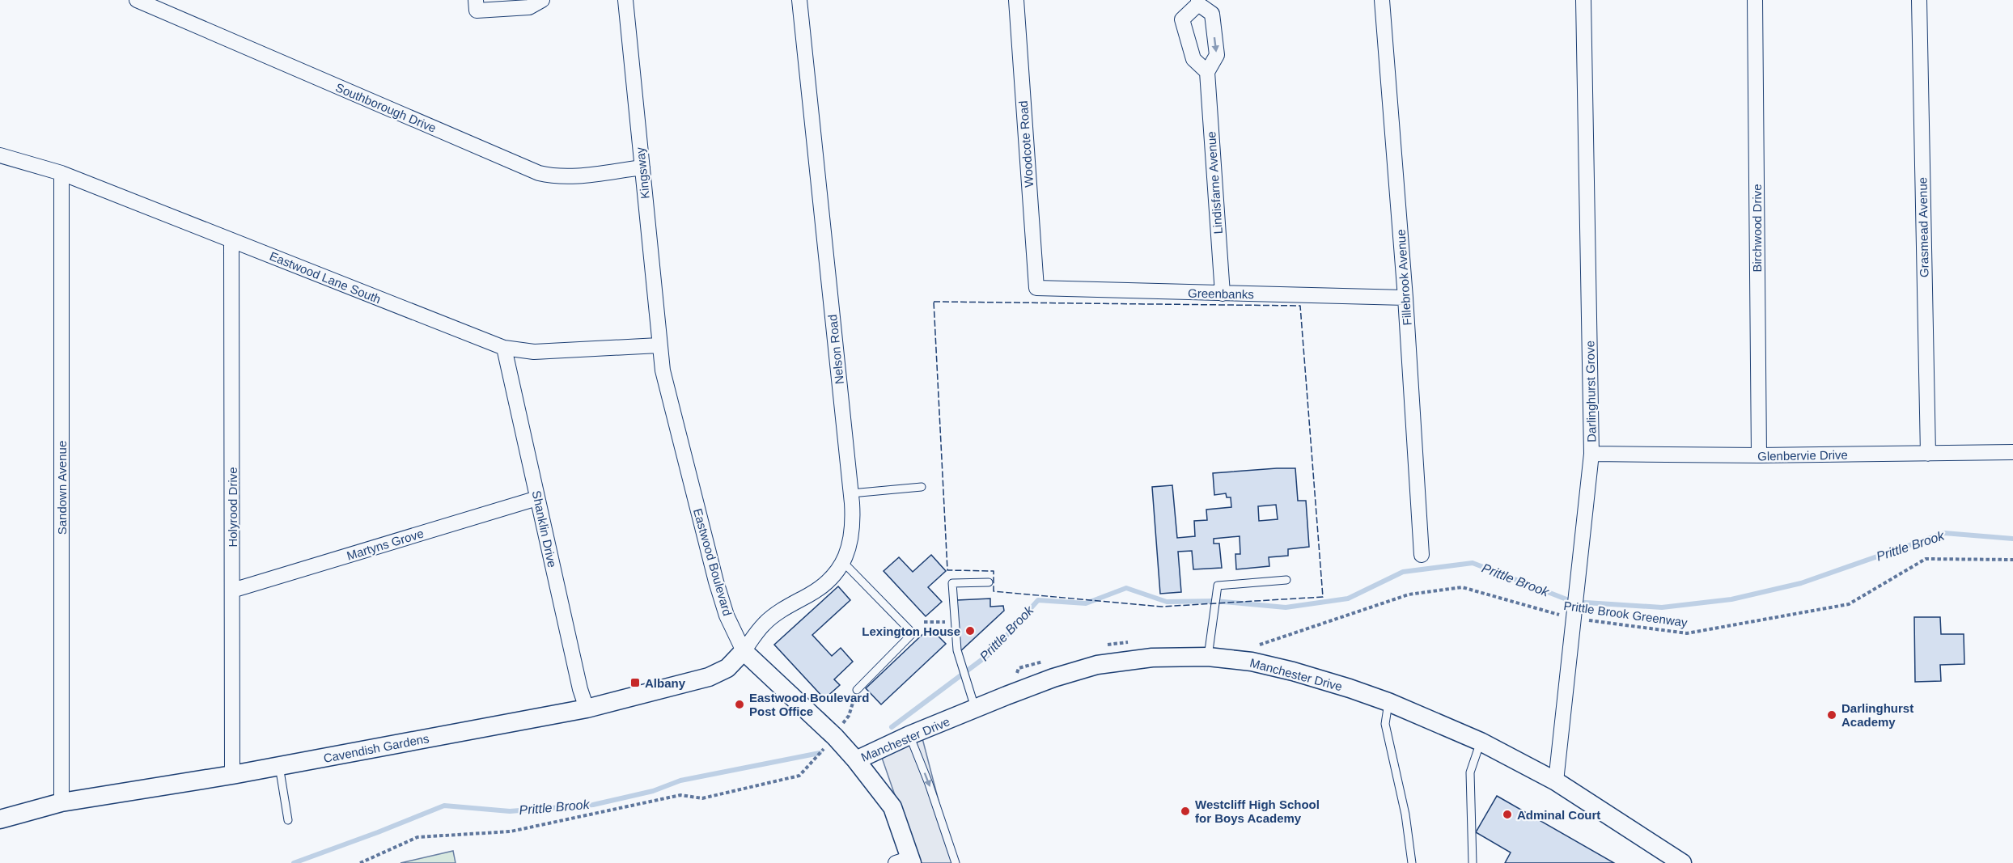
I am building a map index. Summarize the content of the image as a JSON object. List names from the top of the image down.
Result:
{
  "streets": {
    "street": [
      "Southborough Drive",
      "Woodcote Road",
      "Kingsway",
      "Lindisfarne Avenue",
      "Grasmead Avenue",
      "Birchwood Drive",
      "Eastwood Lane South",
      "Fillebrook Avenue",
      "Greenbanks",
      "Nelson Road",
      "Darlinghurst Grove",
      "Glenbervie Drive",
      "Sandown Avenue",
      "Holyrood Drive",
      "Shanklin Drive",
      "Martyns Grove",
      "Eastwood Boulevard",
      "Manchester Drive",
      "Cavendish Gardens"
    ],
    "path": ["Prittle Brook Greenway"]
  },
  "crossings": [
    ["Southborough Drive", "Kingsway"],
    ["Woodcote Road", "Greenbanks"],
    ["Kingsway", "Eastwood Lane South"],
    ["Kingsway", "Eastwood Boulevard"],
    ["Lindisfarne Avenue", "Greenbanks"],
    ["Grasmead Avenue", "Glenbervie Drive"],
    ["Birchwood Drive", "Glenbervie Drive"],
    ["Eastwood Lane South", "Sandown Avenue"],
    ["Eastwood Lane South", "Holyrood Drive"],
    ["Eastwood Lane South", "Shanklin Drive"],
    ["Eastwood Lane South", "Eastwood Boulevard"],
    ["Fillebrook Avenue", "Greenbanks"],
    ["Nelson Road", "Eastwood Boulevard"],
    ["Nelson Road", "Cavendish Gardens"],
    ["Darlinghurst Grove", "Glenbervie Drive"],
    ["Darlinghurst Grove", "Prittle Brook Greenway"],
    ["Darlinghurst Grove", "Manchester Drive"],
    ["Sandown Avenue", "Cavendish Gardens"],
    ["Holyrood Drive", "Martyns Grove"],
    ["Holyrood Drive", "Cavendish Gardens"],
    ["Shanklin Drive", "Martyns Grove"],
    ["Shanklin Drive", "Cavendish Gardens"],
    ["Eastwood Boulevard", "Manchester Drive"],
    ["Eastwood Boulevard", "Cavendish Gardens"]
  ],
  "water": ["Prittle Brook"],
  "places": {
    "other": [
      "Lexington House",
      "Eastwood Boulevard Post Office",
      "Darlinghurst Academy",
      "Westcliff High School for Boys Academy",
      "Adminal Court"
    ],
    "transit": ["Albany"]
  }
}
